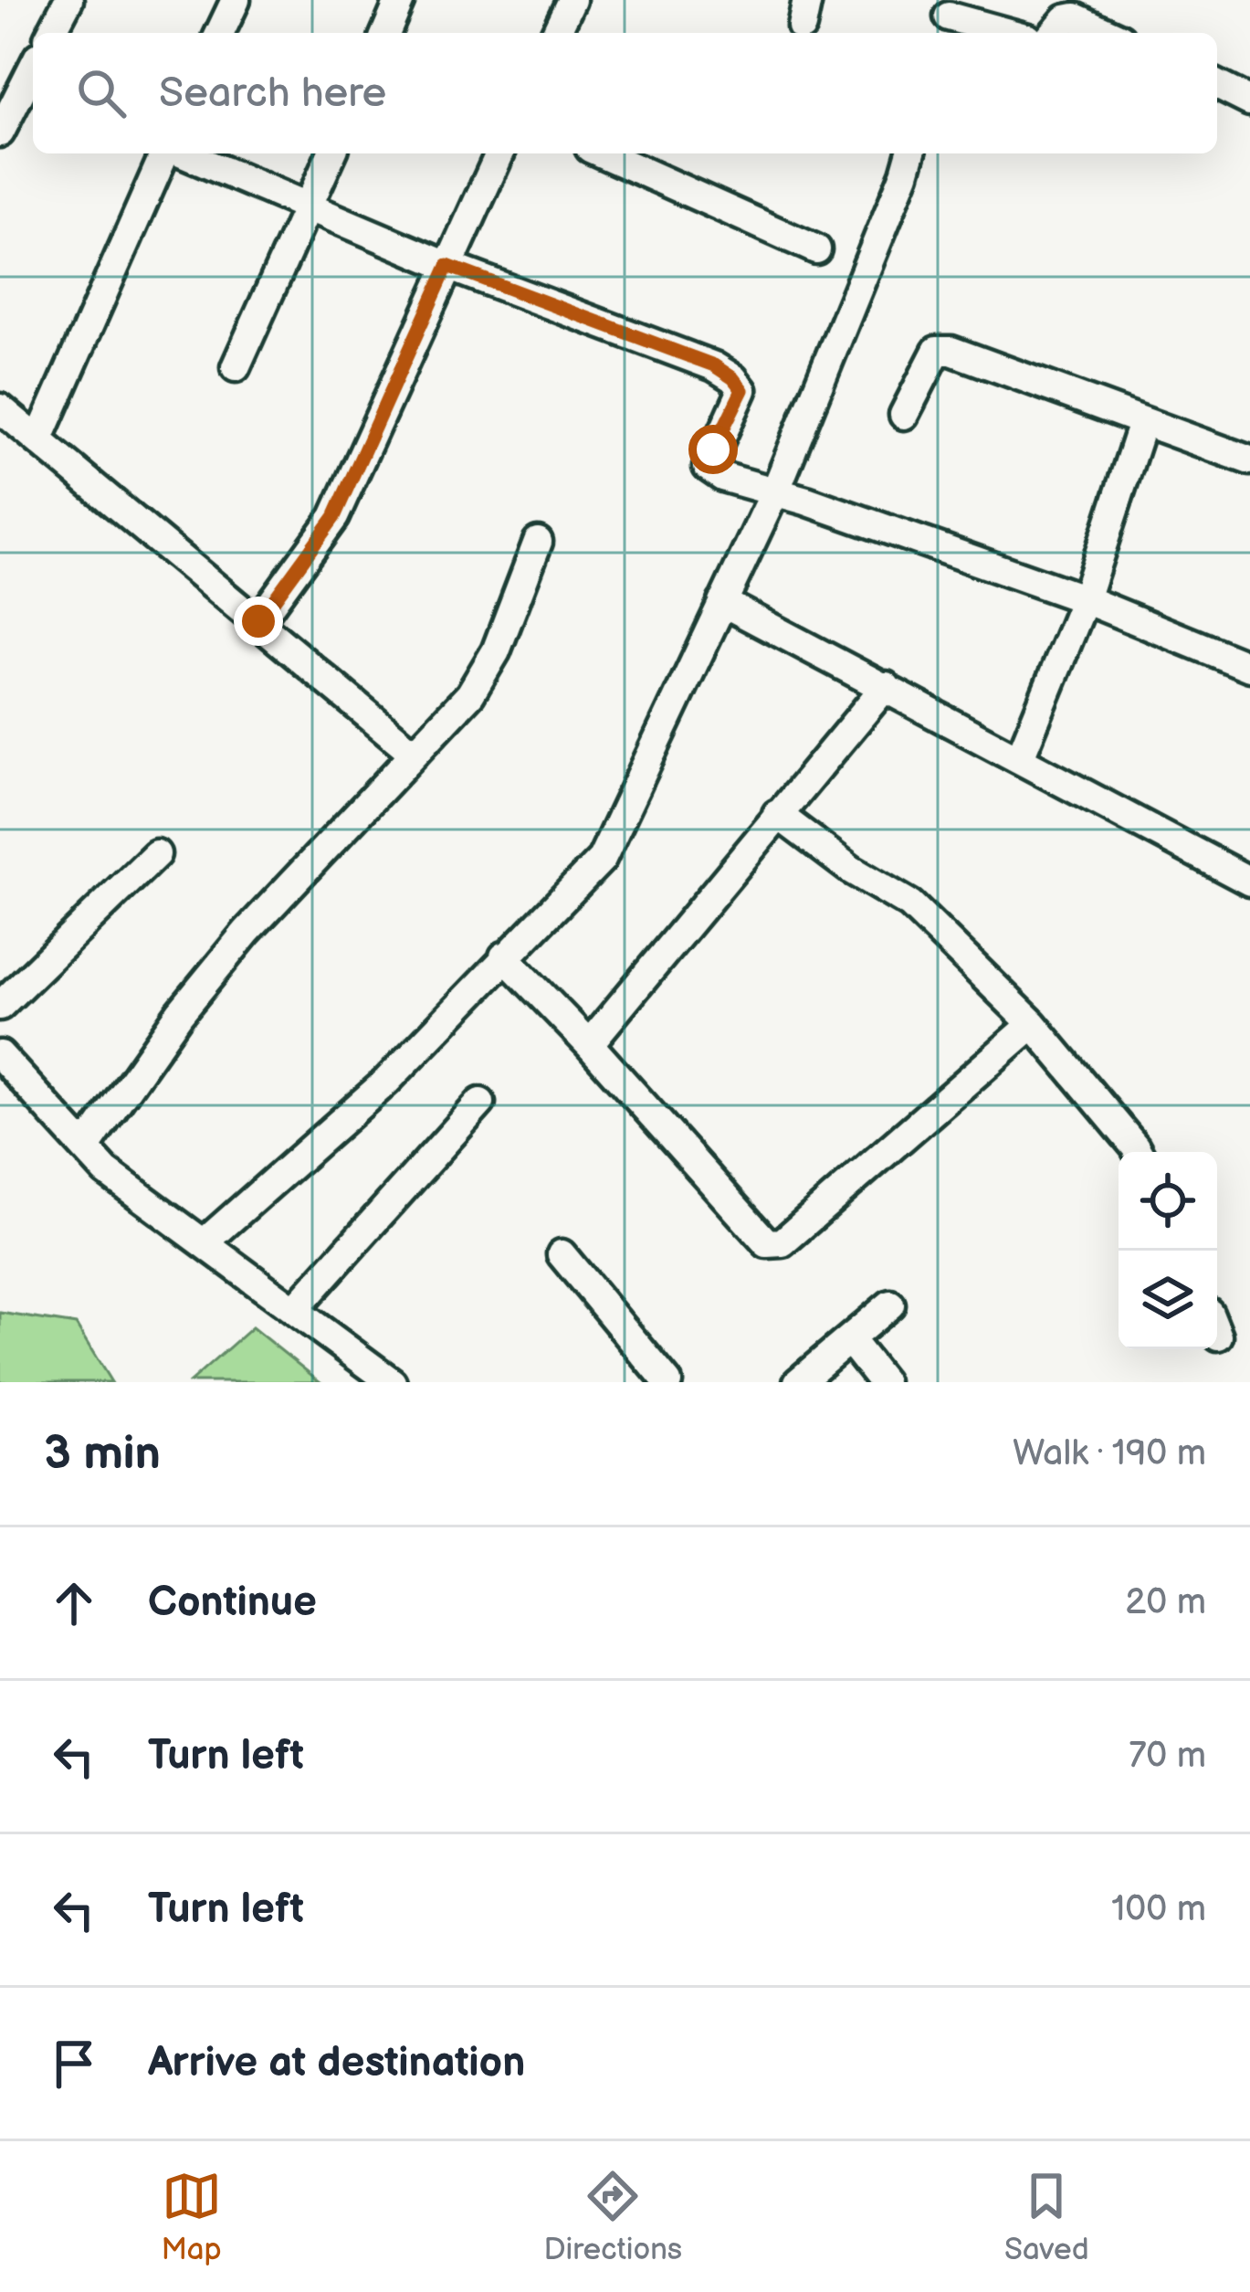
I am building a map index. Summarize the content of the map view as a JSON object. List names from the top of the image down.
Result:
{
  "page": {
    "search": "Search here",
    "heading": ["3 min", "Walk · 190 m"],
    "list": [
      ["Continue", "20 m"],
      ["Turn left", "70 m"],
      ["Turn left", "100 m"],
      "Arrive at destination"
    ],
    "nav": ["Map", "Directions", "Saved"]
  }
}
